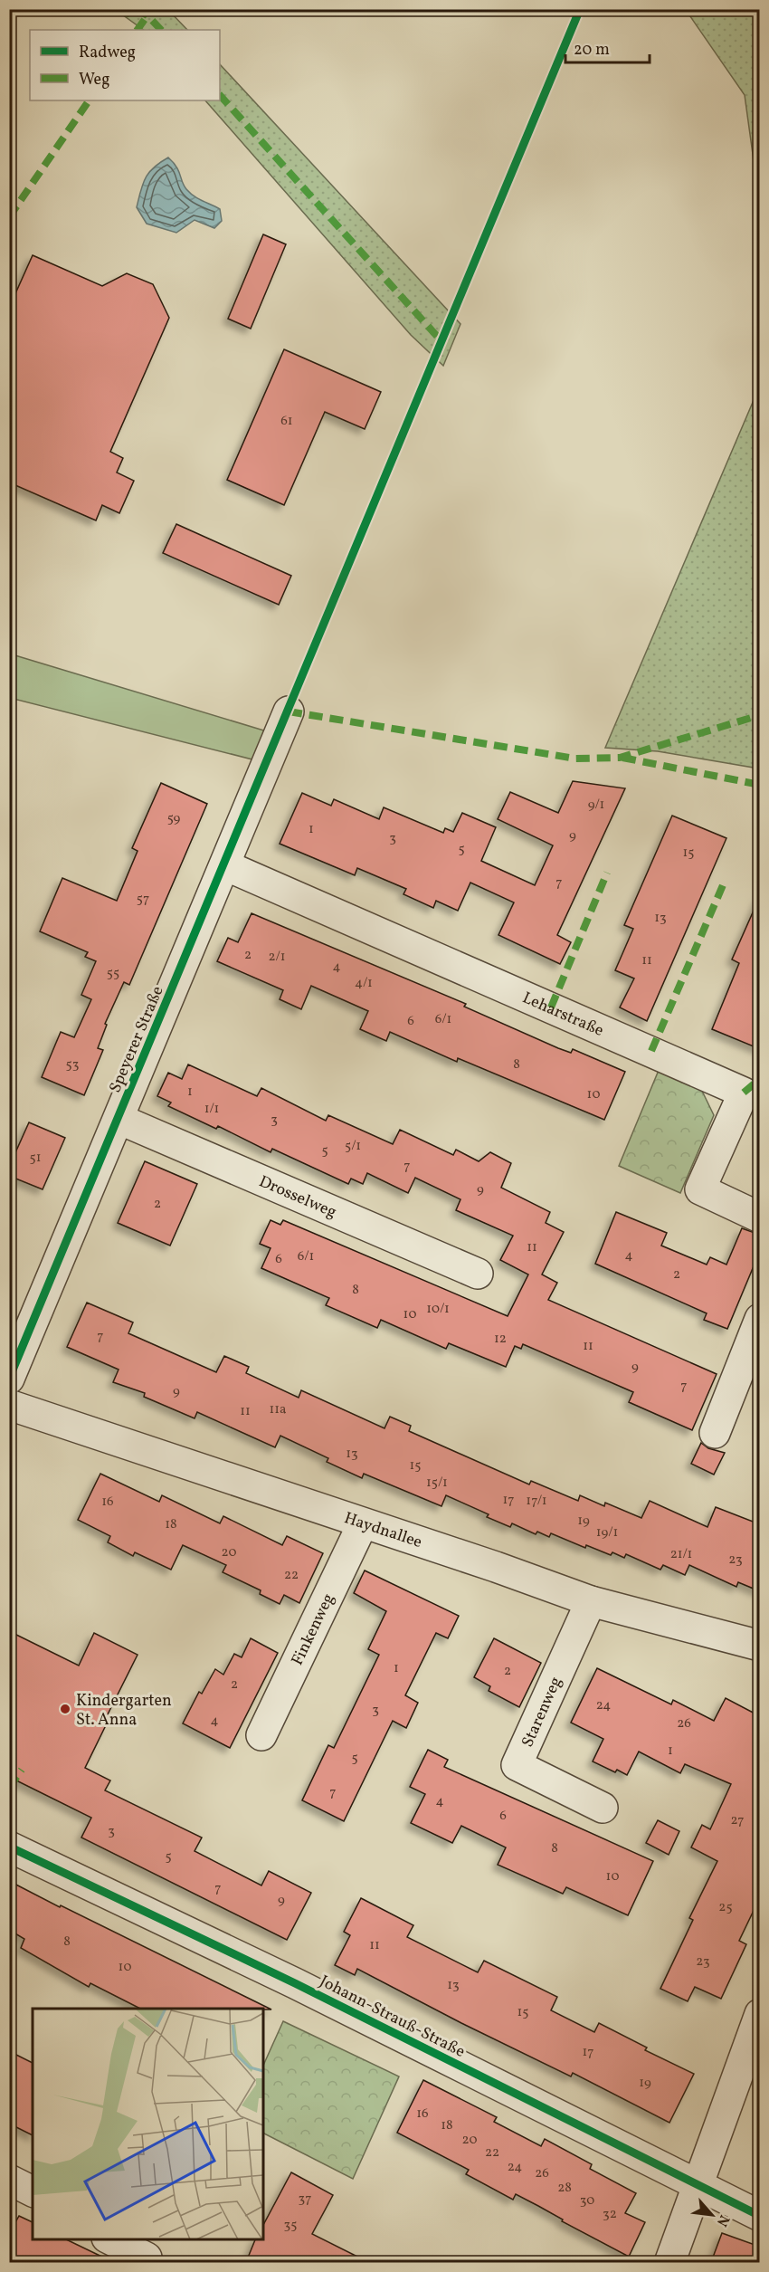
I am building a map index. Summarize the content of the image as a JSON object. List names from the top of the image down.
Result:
{
  "streets": {
    "street": [
      "Leharstraße",
      "Speyerer Straße",
      "Drosselweg",
      "Haydnallee",
      "Finkenweg",
      "Starenweg",
      "Johann-Strauß-Straße"
    ]
  },
  "crossings": [
    ["Leharstraße", "Speyerer Straße"],
    ["Speyerer Straße", "Drosselweg"],
    ["Haydnallee", "Finkenweg"],
    ["Haydnallee", "Starenweg"]
  ],
  "places": ["Kindergarten St. Anna"],
  "house_numbers": [
    "61",
    "9/1",
    "59",
    "1",
    "9",
    "3",
    "5",
    "15",
    "7",
    "57",
    "13",
    "2",
    "2/1",
    "11",
    "4",
    "55",
    "4/1",
    "6/1",
    "6",
    "53",
    "8",
    "1",
    "10",
    "1/1",
    "3",
    "5/1",
    "5",
    "51",
    "7",
    "9",
    "2",
    "11",
    "4",
    "6/1",
    "6",
    "2",
    "8",
    "10/1",
    "10",
    "7",
    "12",
    "11",
    "9",
    "7",
    "9",
    "11a",
    "11",
    "13",
    "15",
    "15/1",
    "17",
    "17/1",
    "16",
    "19",
    "18",
    "19/1",
    "20",
    "21/1",
    "23",
    "22",
    "1",
    "2",
    "2",
    "24",
    "3",
    "4",
    "26",
    "1",
    "5",
    "7",
    "4",
    "6",
    "27",
    "3",
    "8",
    "5",
    "10",
    "7",
    "9",
    "25",
    "8",
    "11",
    "23",
    "10",
    "13",
    "15",
    "17",
    "19",
    "16",
    "18",
    "20",
    "22",
    "24",
    "26",
    "28",
    "37",
    "30",
    "32",
    "35"
  ],
  "legend": ["Radweg", "Weg"],
  "scale_bar": "20 m",
  "north": "bottom right"
}
